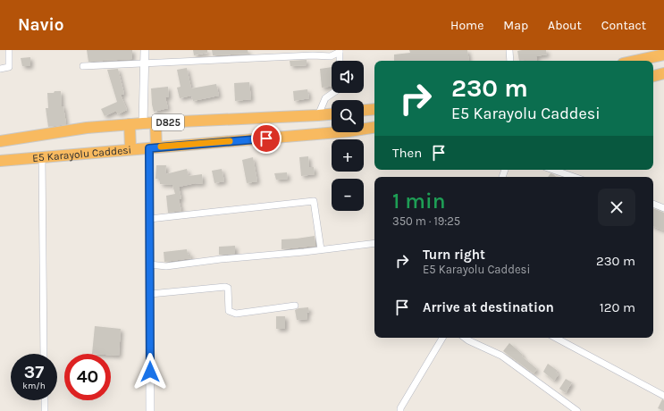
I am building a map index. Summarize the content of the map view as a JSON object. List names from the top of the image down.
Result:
{
  "streets": {
    "highway": ["D825", "E5 Karayolu Caddesi"]
  },
  "page": {
    "header": "Navio",
    "nav": [
      "Home",
      "Map",
      "About",
      "Contact"
    ],
    "map_buttons": ["+", "−"],
    "turn": ["230 m", "E5 Karayolu Caddesi"],
    "then": "Then",
    "heading": ["1 min", "350 m · 19:25"],
    "list": [
      {
        "name": "Turn right",
        "note": "E5 Karayolu Caddesi",
        "value": "230 m"
      },
      {
        "name": "Arrive at destination",
        "value": "120 m"
      }
    ],
    "speed": "37 km/h",
    "limit": "40"
  }
}
